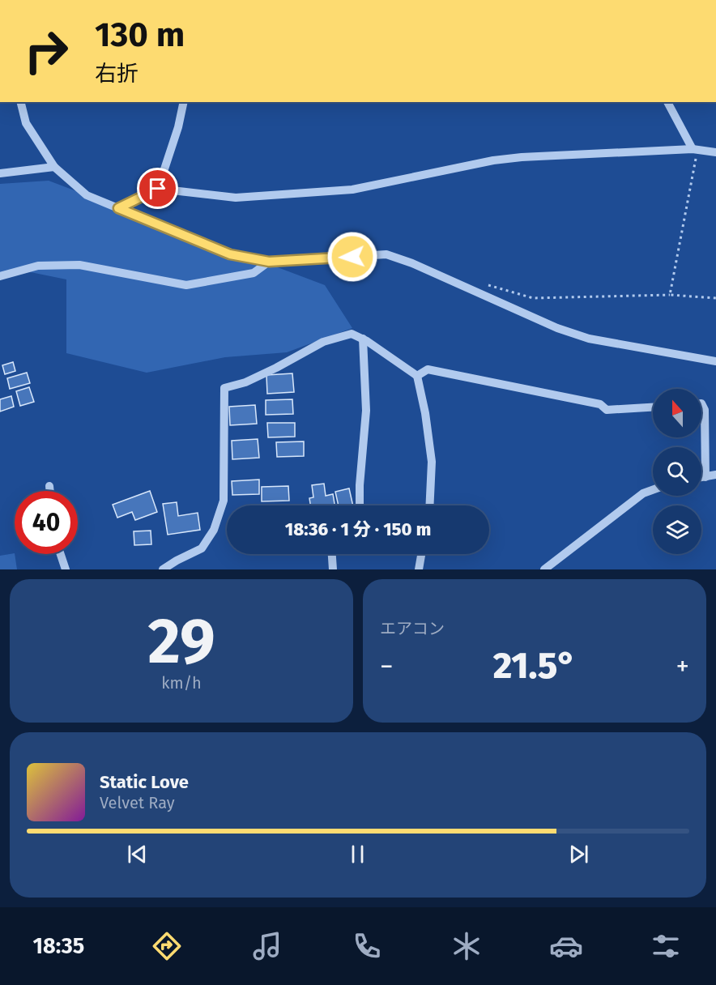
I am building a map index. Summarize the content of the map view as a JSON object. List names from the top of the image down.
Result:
{
  "north": "top",
  "page": {
    "turn": ["130 m", "右折"],
    "limit": "40",
    "trip": "18:36 · 1 分 · 150 m",
    "tile": [
      ["29", "km/h"],
      "エアコン"
    ],
    "heat": ["−", "21.5°", "+"],
    "song": ["Static Love", "Velvet Ray"],
    "tabs": "18:35"
  }
}
